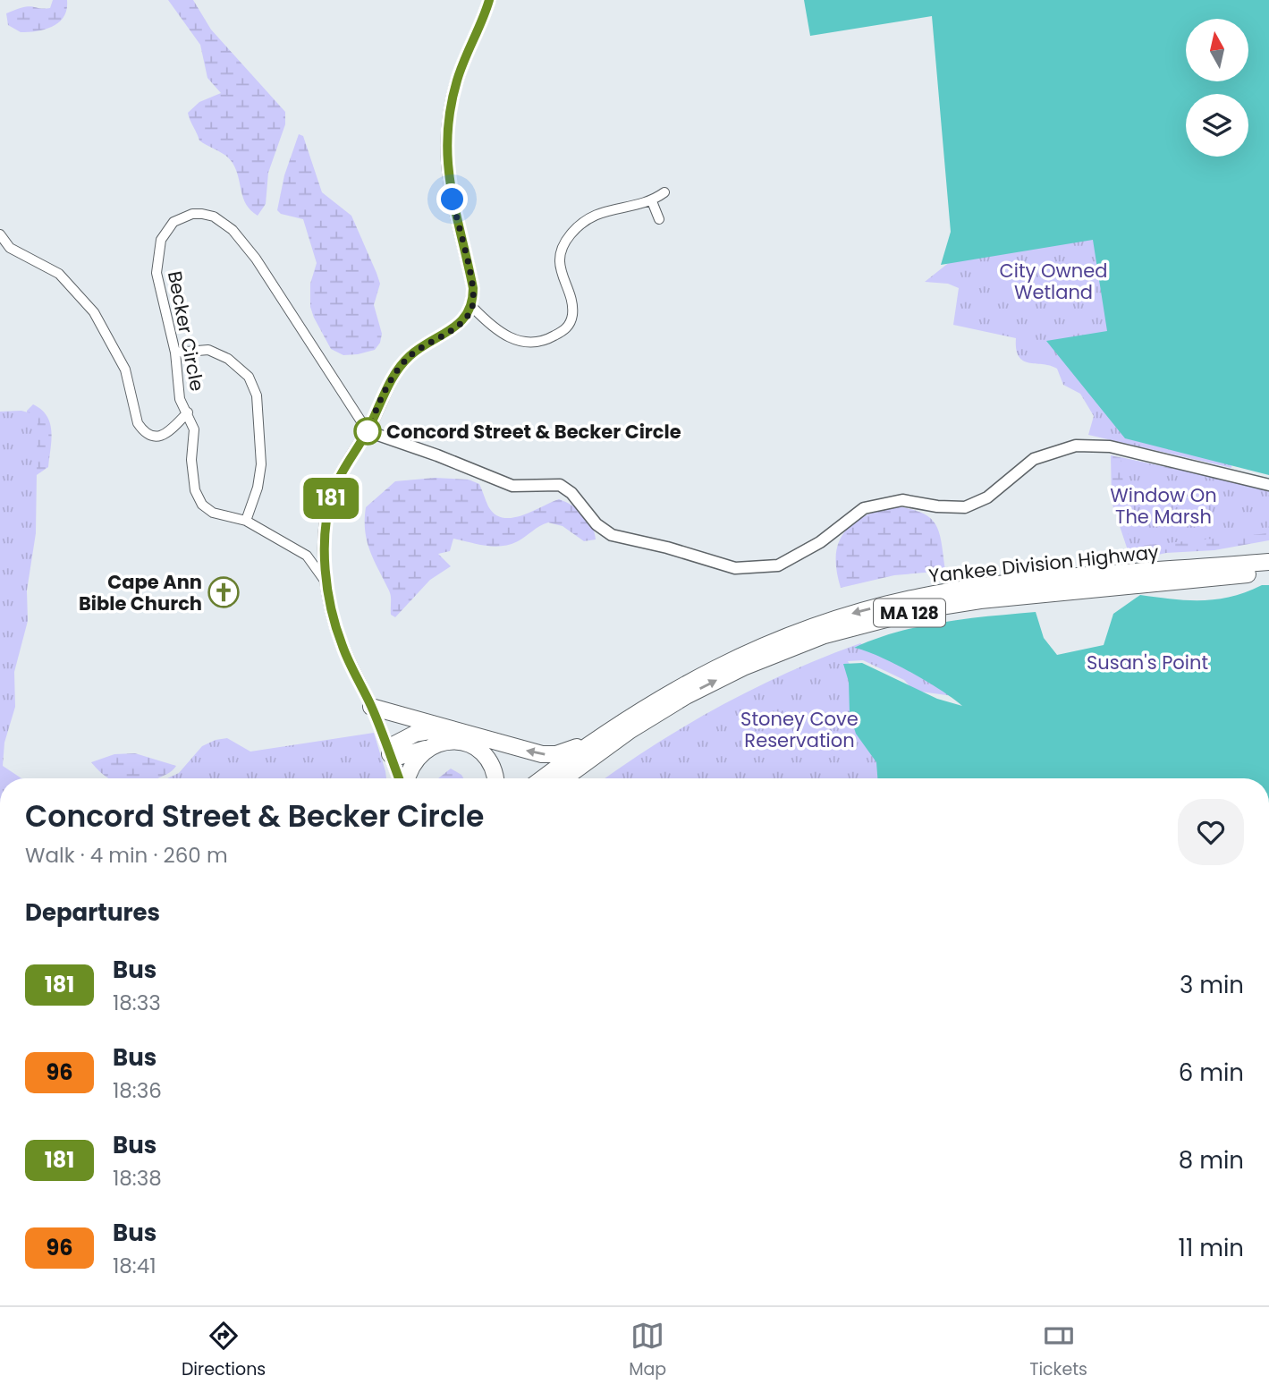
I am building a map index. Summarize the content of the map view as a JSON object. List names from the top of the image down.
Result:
{
  "streets": {
    "highway": ["Yankee Division Highway", "MA 128"],
    "street": ["Becker Circle"]
  },
  "parks": [
    "City Owned Wetland",
    "Window On The Marsh",
    "Susan's Point",
    "Stoney Cove Reservation"
  ],
  "places": {
    "other": ["Concord Street & Becker Circle"],
    "church": ["Cape Ann Bible Church"]
  },
  "lines": ["bus line 181"],
  "north": "top",
  "page": {
    "on_map": "181",
    "heading": [
      ["Concord Street & Becker Circle", "Walk · 4 min · 260 m"],
      "Departures"
    ],
    "list": [
      {
        "mark": "181",
        "name": "Bus",
        "note": "18:33",
        "value": "3 min"
      },
      {
        "mark": "96",
        "name": "Bus",
        "note": "18:36",
        "value": "6 min"
      },
      {
        "mark": "181",
        "name": "Bus",
        "note": "18:38",
        "value": "8 min"
      },
      {
        "mark": "96",
        "name": "Bus",
        "note": "18:41",
        "value": "11 min"
      }
    ],
    "tabs": ["Directions", "Map", "Tickets"]
  }
}
